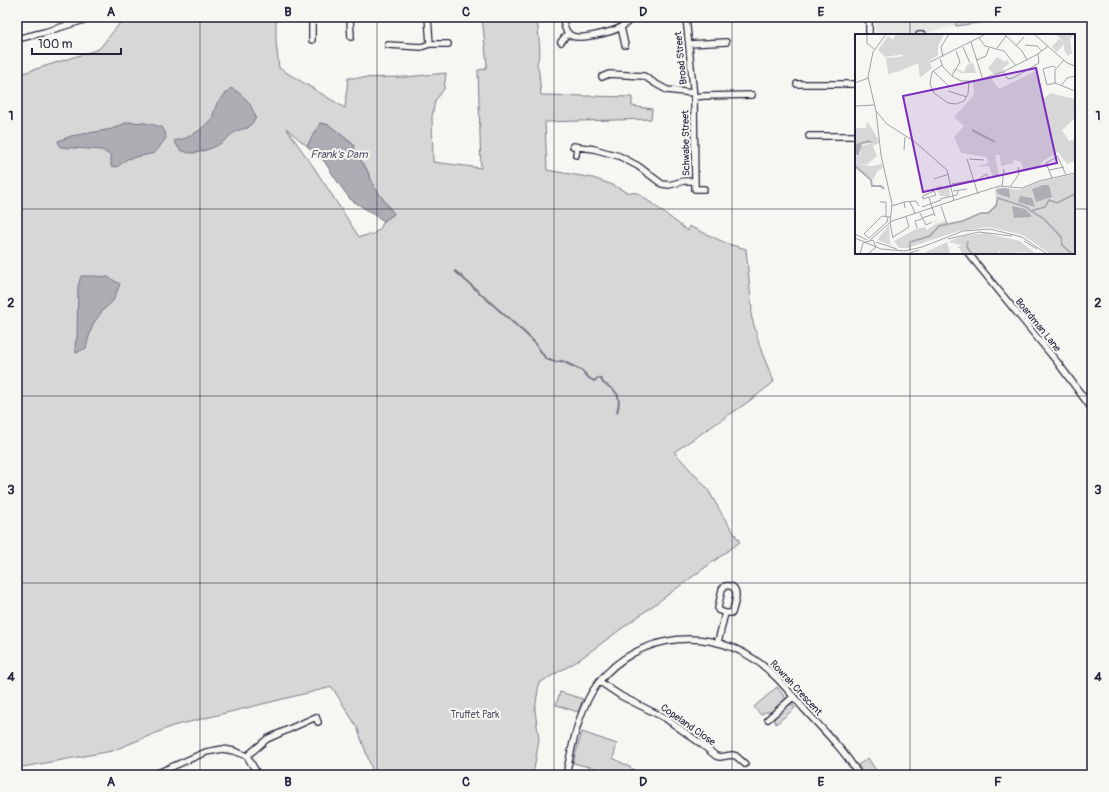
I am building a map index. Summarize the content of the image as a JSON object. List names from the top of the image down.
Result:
{
  "streets": {
    "street": [
      "Broad Street",
      "Schwabe Street",
      "Boardman Lane",
      "Rowrah Crescent",
      "Copeland Close"
    ]
  },
  "crossings": [
    ["Broad Street", "Schwabe Street"],
    ["Rowrah Crescent", "Copeland Close"]
  ],
  "water": ["Frank's Dam"],
  "parks": ["Truffet Park"],
  "scale_bar": "100 m",
  "grid": {
    "columns": [
      "A",
      "B",
      "C",
      "D",
      "E",
      "F"
    ],
    "rows": [
      "1",
      "2",
      "3",
      "4"
    ]
  }
}
